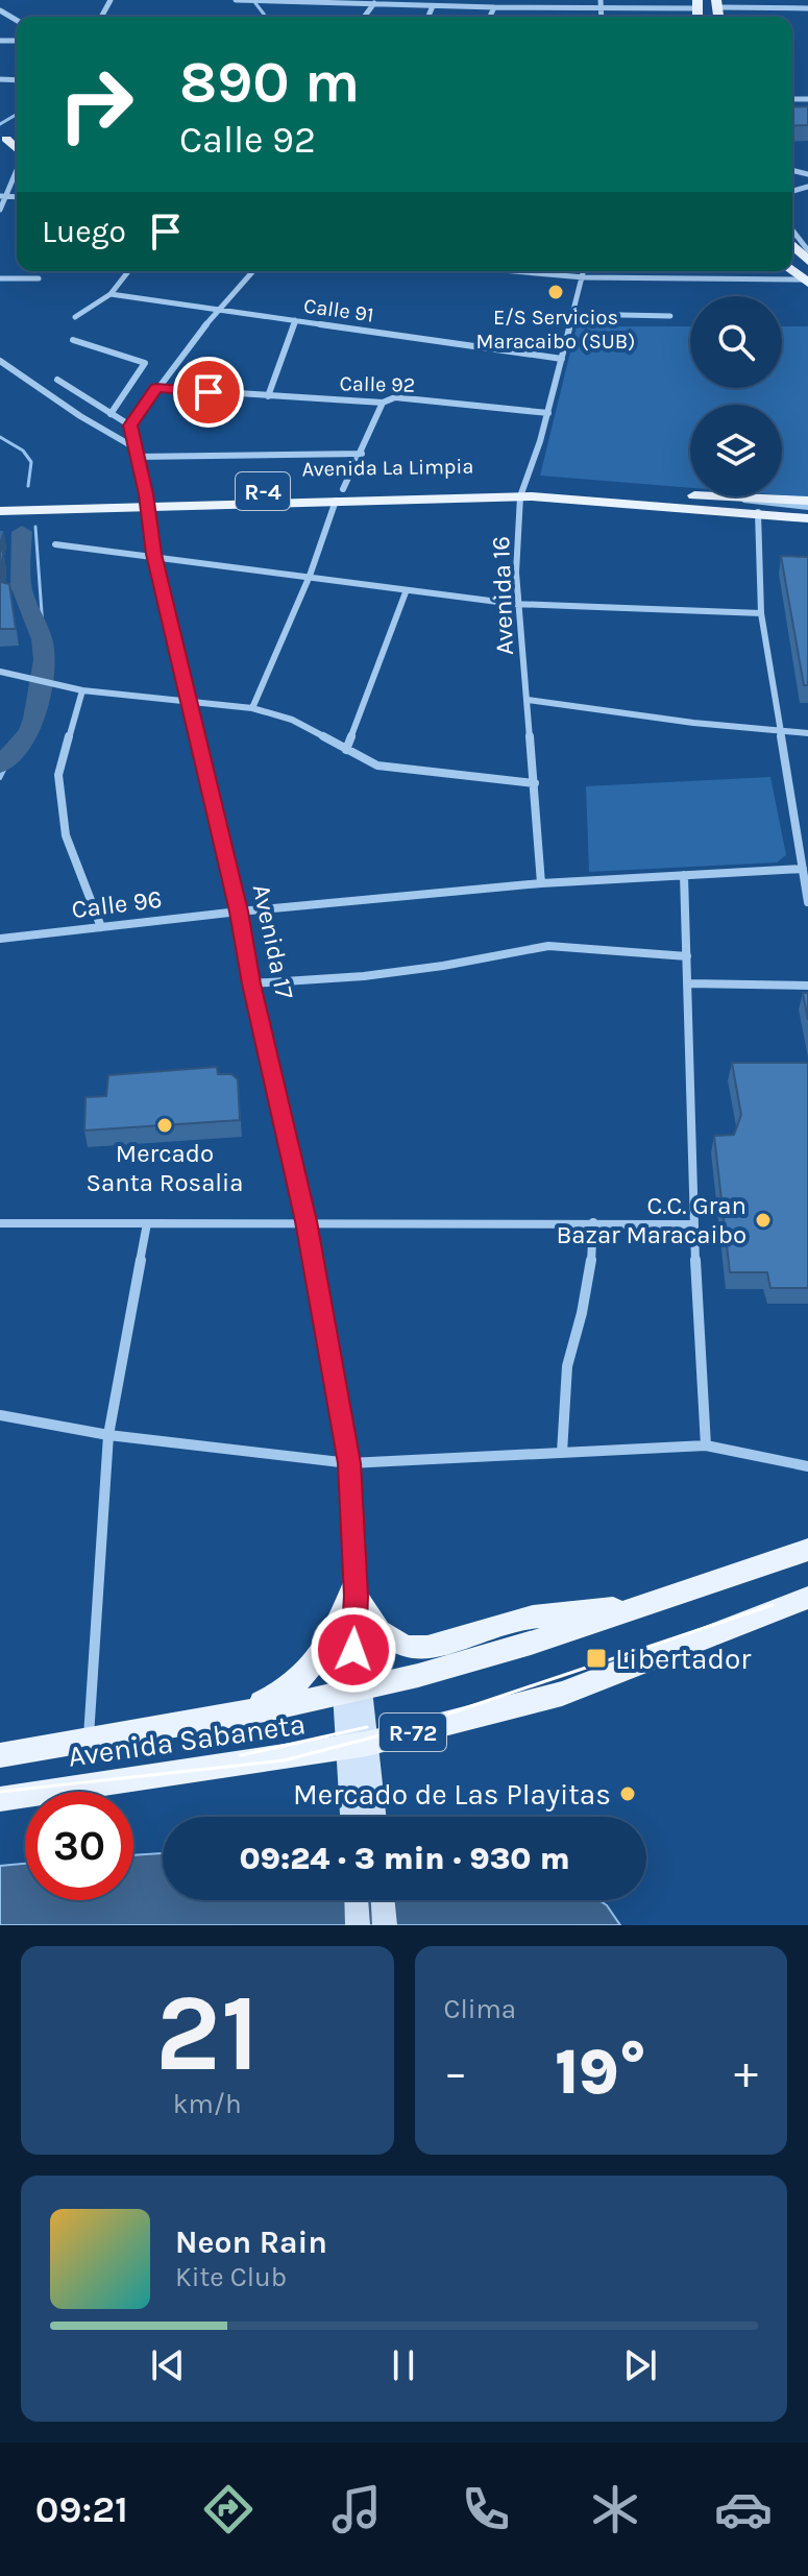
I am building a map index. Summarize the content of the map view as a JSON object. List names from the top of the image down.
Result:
{
  "streets": {
    "main road": [
      "Avenida La Limpia",
      "R-4",
      "Avenida 17",
      "R-72",
      "Avenida Sabaneta"
    ],
    "street": [
      "Calle 91",
      "Calle 92",
      "Avenida 16",
      "Calle 96"
    ]
  },
  "crossings": [
    ["Calle 91", "Avenida 16"],
    ["Calle 92", "Avenida 16"],
    ["Avenida La Limpia", "R-4"],
    ["Avenida La Limpia", "Avenida 16"],
    ["Avenida La Limpia", "Avenida 17"],
    ["R-4", "Avenida 16"],
    ["Avenida 16", "Calle 96"],
    ["Calle 96", "Avenida 17"],
    ["Avenida 17", "Avenida Sabaneta"]
  ],
  "places": {
    "other": [
      "E/S Servicios Maracaibo (SUB)",
      "Mercado Santa Rosalia",
      "C.C. Gran Bazar Maracaibo",
      "Mercado de Las Playitas"
    ],
    "transit": ["Libertador"]
  },
  "page": {
    "turn": ["890 m", "Calle 92"],
    "then": "Luego",
    "limit": "30",
    "trip": "09:24 · 3 min · 930 m",
    "tile": [
      ["21", "km/h"],
      "Clima"
    ],
    "heat": ["−", "19°", "+"],
    "song": ["Neon Rain", "Kite Club"],
    "tabs": "09:21"
  }
}
